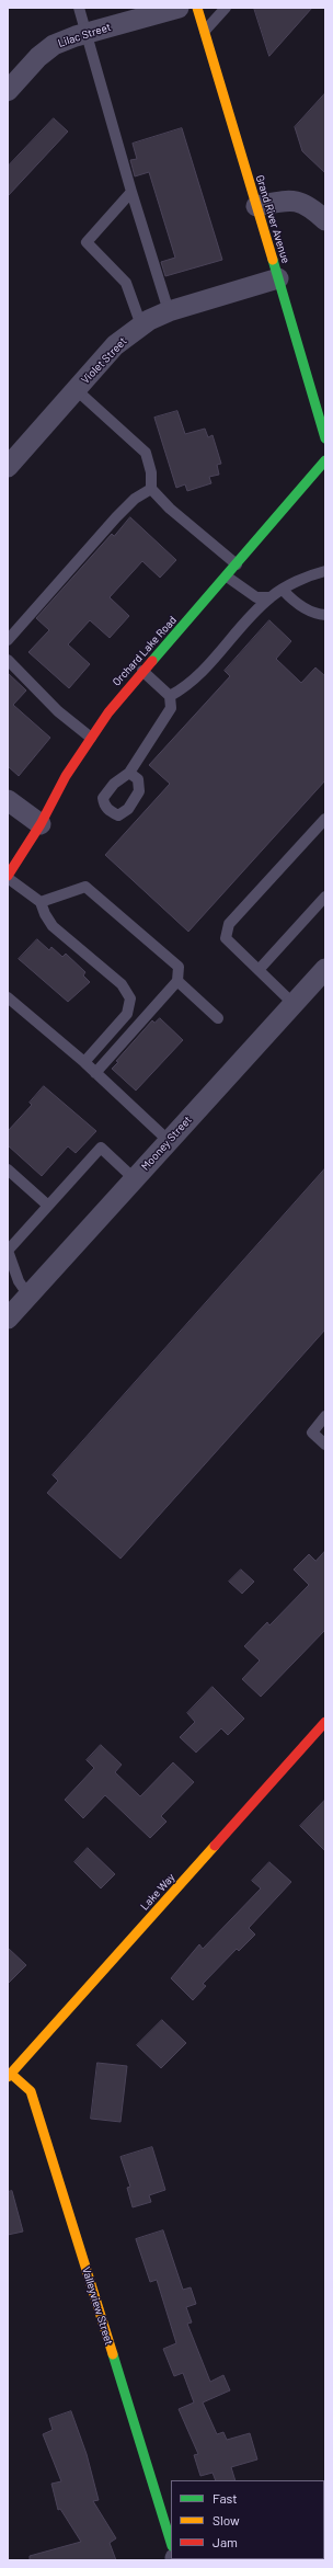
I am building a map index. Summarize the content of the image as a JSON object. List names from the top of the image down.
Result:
{
  "streets": {
    "main road": [
      "Grand River Avenue",
      "Orchard Lake Road",
      "Lake Way",
      "Valleyview Street"
    ],
    "street": ["Lilac Street", "Violet Street", "Mooney Street"]
  },
  "crossings": [
    ["Grand River Avenue", "Violet Street"],
    ["Lake Way", "Valleyview Street"]
  ],
  "legend": ["Fast", "Slow", "Jam"]
}
